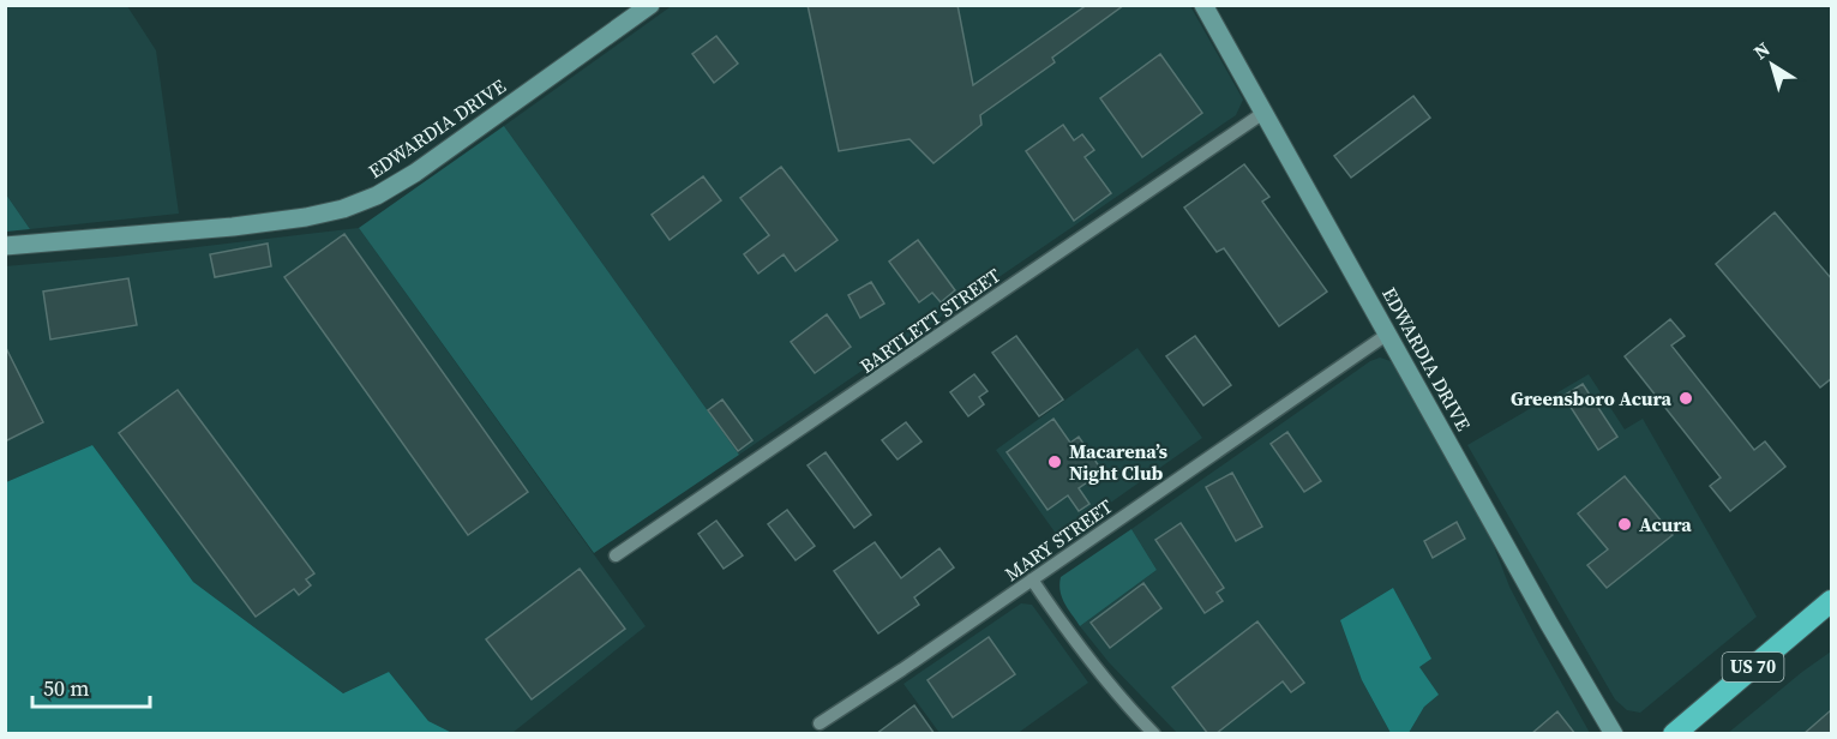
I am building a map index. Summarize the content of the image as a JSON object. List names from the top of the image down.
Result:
{
  "streets": {
    "highway": ["US 70"],
    "main road": ["EDWARDIA DRIVE"],
    "street": ["BARTLETT STREET", "MARY STREET"]
  },
  "crossings": [
    ["EDWARDIA DRIVE", "BARTLETT STREET"],
    ["EDWARDIA DRIVE", "MARY STREET"]
  ],
  "places": ["Greensboro Acura", "Macarena’s Night Club", "Acura"],
  "scale_bar": "50 m",
  "north": "top left"
}
